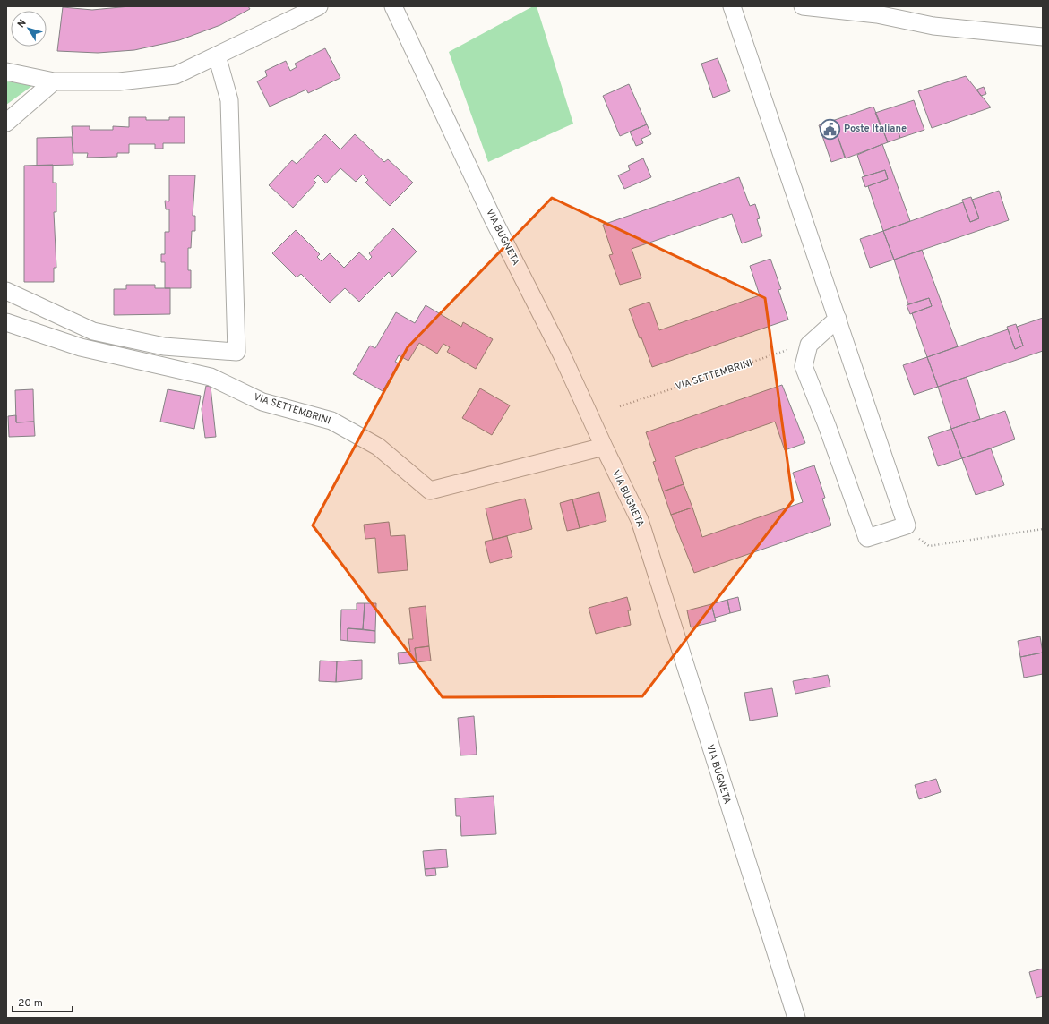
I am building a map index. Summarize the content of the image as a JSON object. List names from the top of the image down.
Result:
{
  "streets": {
    "street": ["VIA BUGNETA", "VIA SETTEMBRINI"]
  },
  "crossings": [
    ["VIA BUGNETA", "VIA SETTEMBRINI"]
  ],
  "places": {
    "public building": ["Poste Italiane"]
  },
  "scale_bar": "20 m",
  "north": "top left"
}
